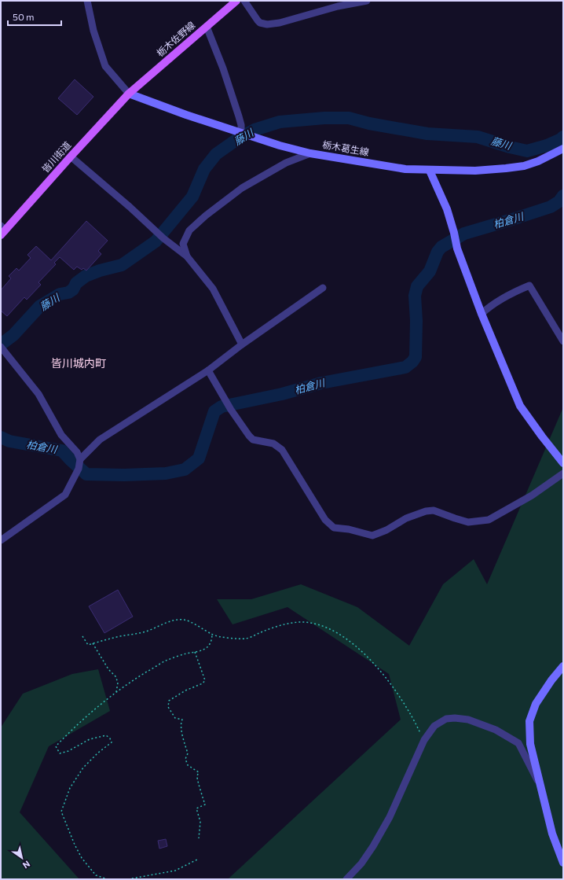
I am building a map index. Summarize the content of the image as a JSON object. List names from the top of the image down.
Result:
{
  "streets": {
    "main road": ["栃木佐野線", "皆川街道"],
    "street": ["栃木葛生線"]
  },
  "crossings": [
    ["栃木佐野線", "栃木葛生線"],
    ["栃木佐野線", "皆川街道"],
    ["栃木葛生線", "皆川街道"]
  ],
  "districts": ["皆川城内町"],
  "water": ["藤川", "柏倉川"],
  "scale_bar": "50 m",
  "north": "bottom right"
}
